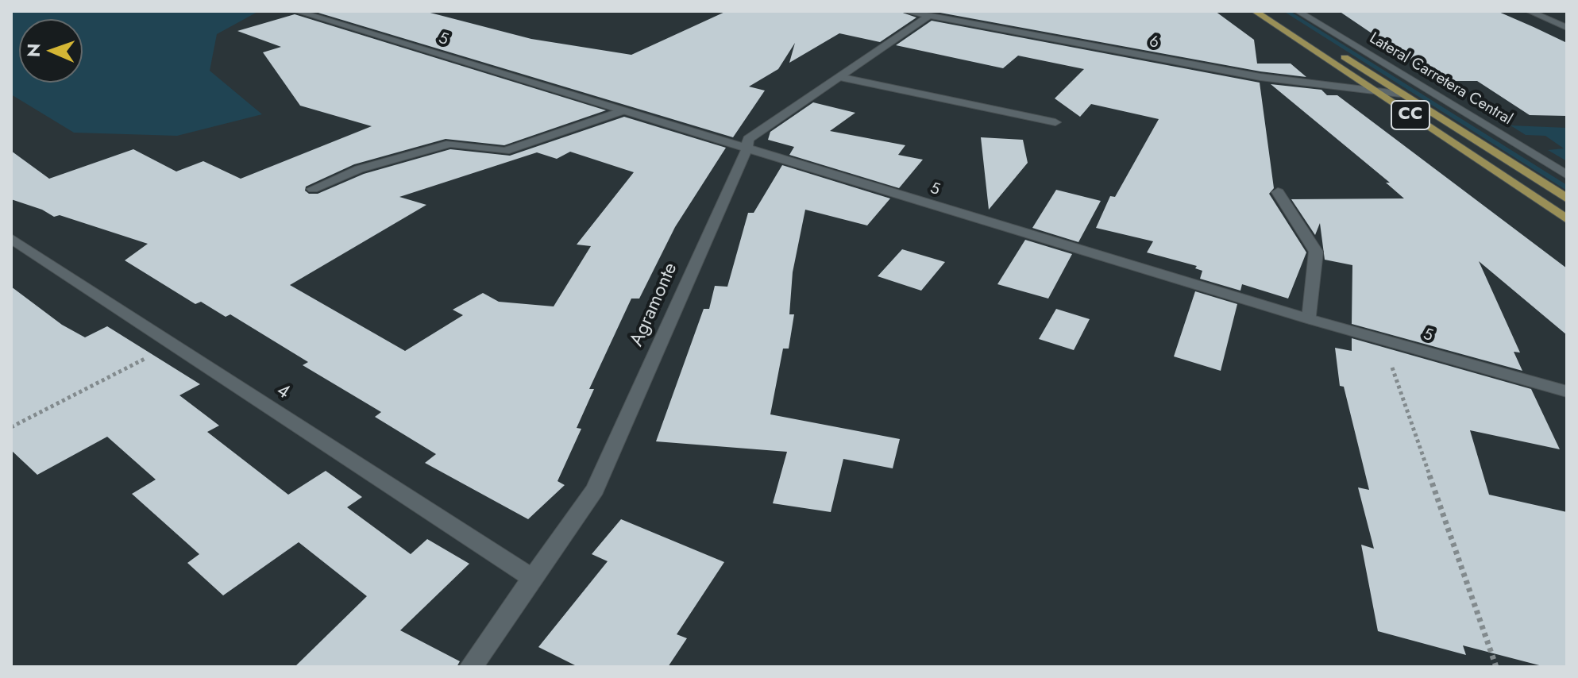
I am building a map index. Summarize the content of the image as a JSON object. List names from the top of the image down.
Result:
{
  "streets": {
    "main road": ["CC"],
    "street": [
      "5",
      "6",
      "Lateral Carretera Central",
      "Agramonte",
      "4"
    ]
  },
  "crossings": [
    ["5", "Agramonte"],
    ["6", "CC"],
    ["6", "Agramonte"],
    ["Agramonte", "4"]
  ],
  "north": "left"
}
